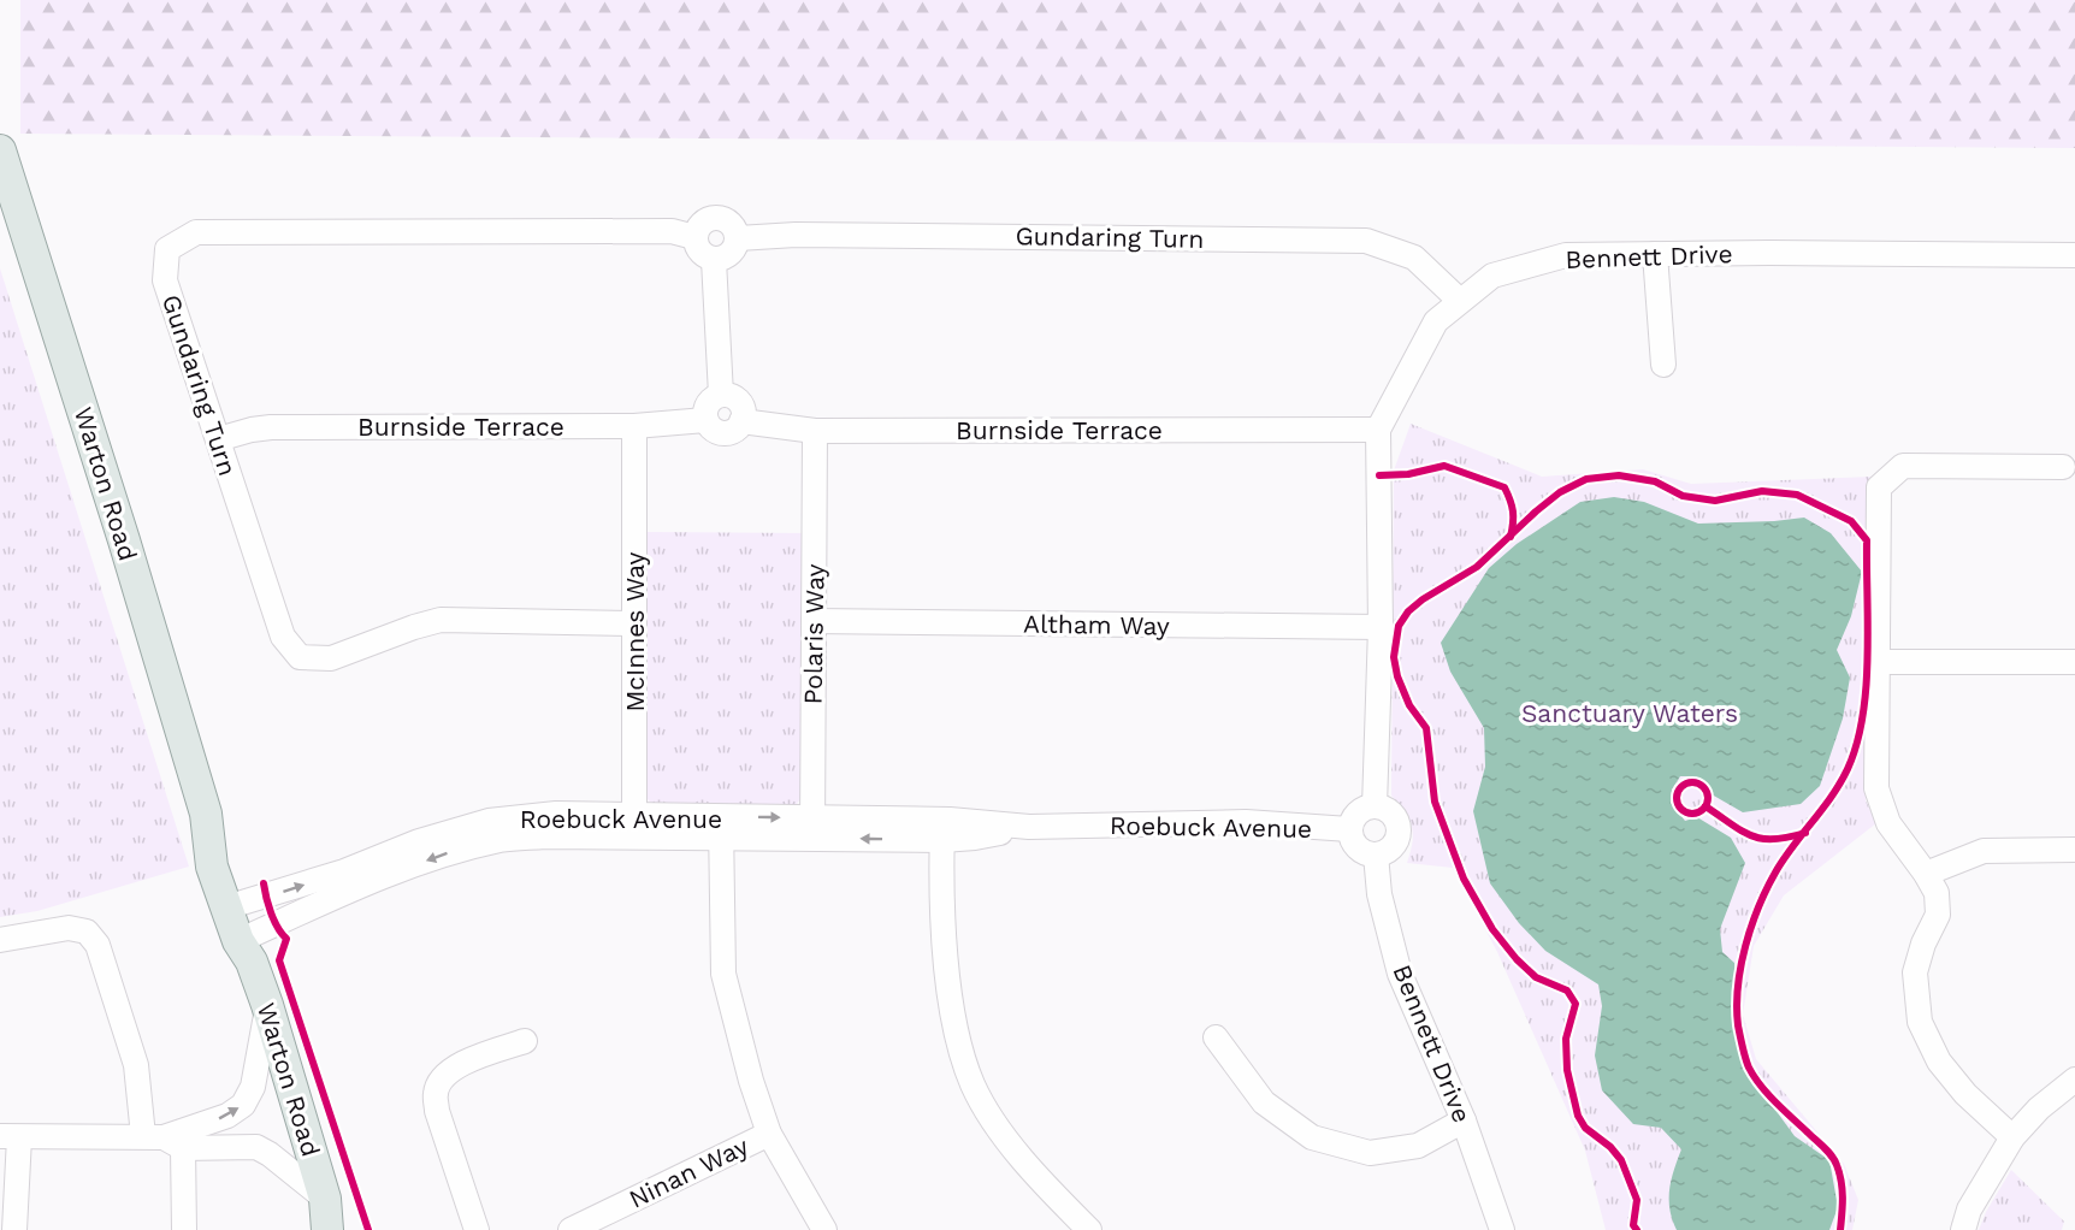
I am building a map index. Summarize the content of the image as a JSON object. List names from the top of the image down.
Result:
{
  "streets": {
    "main road": ["Warton Road"],
    "street": [
      "Gundaring Turn",
      "Bennett Drive",
      "Burnside Terrace",
      "Altham Way",
      "McInnes Way",
      "Polaris Way",
      "Roebuck Avenue",
      "Ninan Way"
    ]
  },
  "crossings": [
    ["Gundaring Turn", "Bennett Drive"],
    ["Gundaring Turn", "Burnside Terrace"],
    ["Gundaring Turn", "McInnes Way"],
    ["Bennett Drive", "Burnside Terrace"],
    ["Bennett Drive", "Altham Way"],
    ["Bennett Drive", "Roebuck Avenue"],
    ["Burnside Terrace", "McInnes Way"],
    ["Burnside Terrace", "Polaris Way"],
    ["Warton Road", "Roebuck Avenue"],
    ["Altham Way", "Polaris Way"],
    ["McInnes Way", "Roebuck Avenue"],
    ["Polaris Way", "Roebuck Avenue"]
  ],
  "parks": ["Sanctuary Waters"]
}
